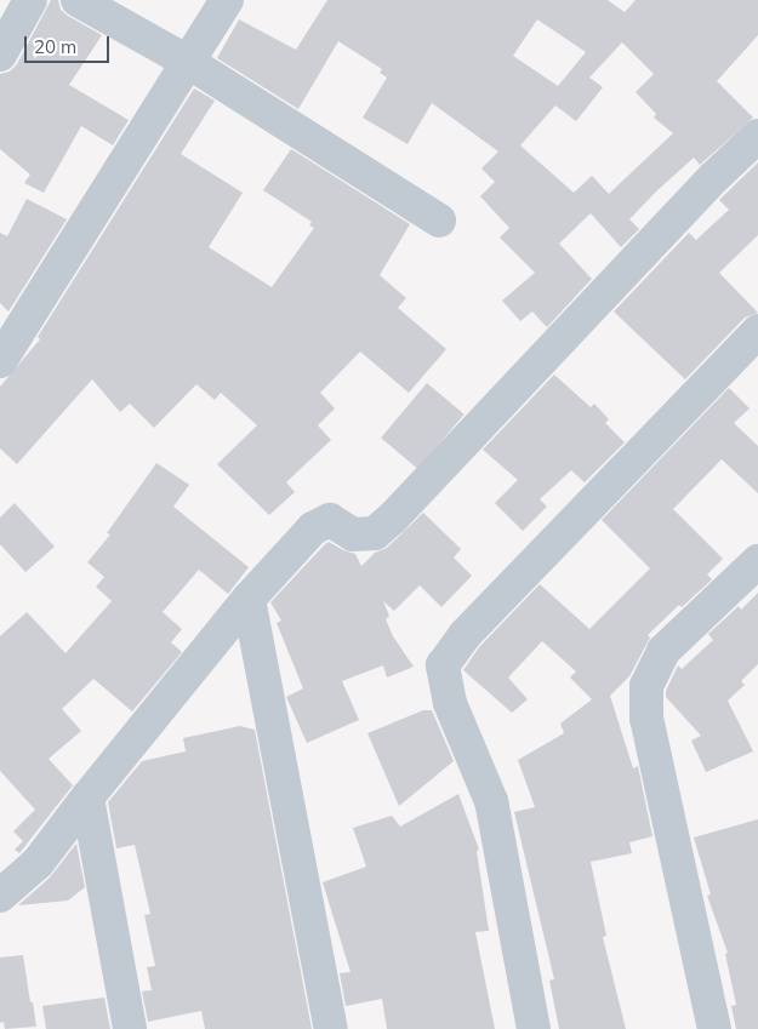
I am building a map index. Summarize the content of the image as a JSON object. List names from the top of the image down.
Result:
{
  "scale_bar": "20 m"
}
